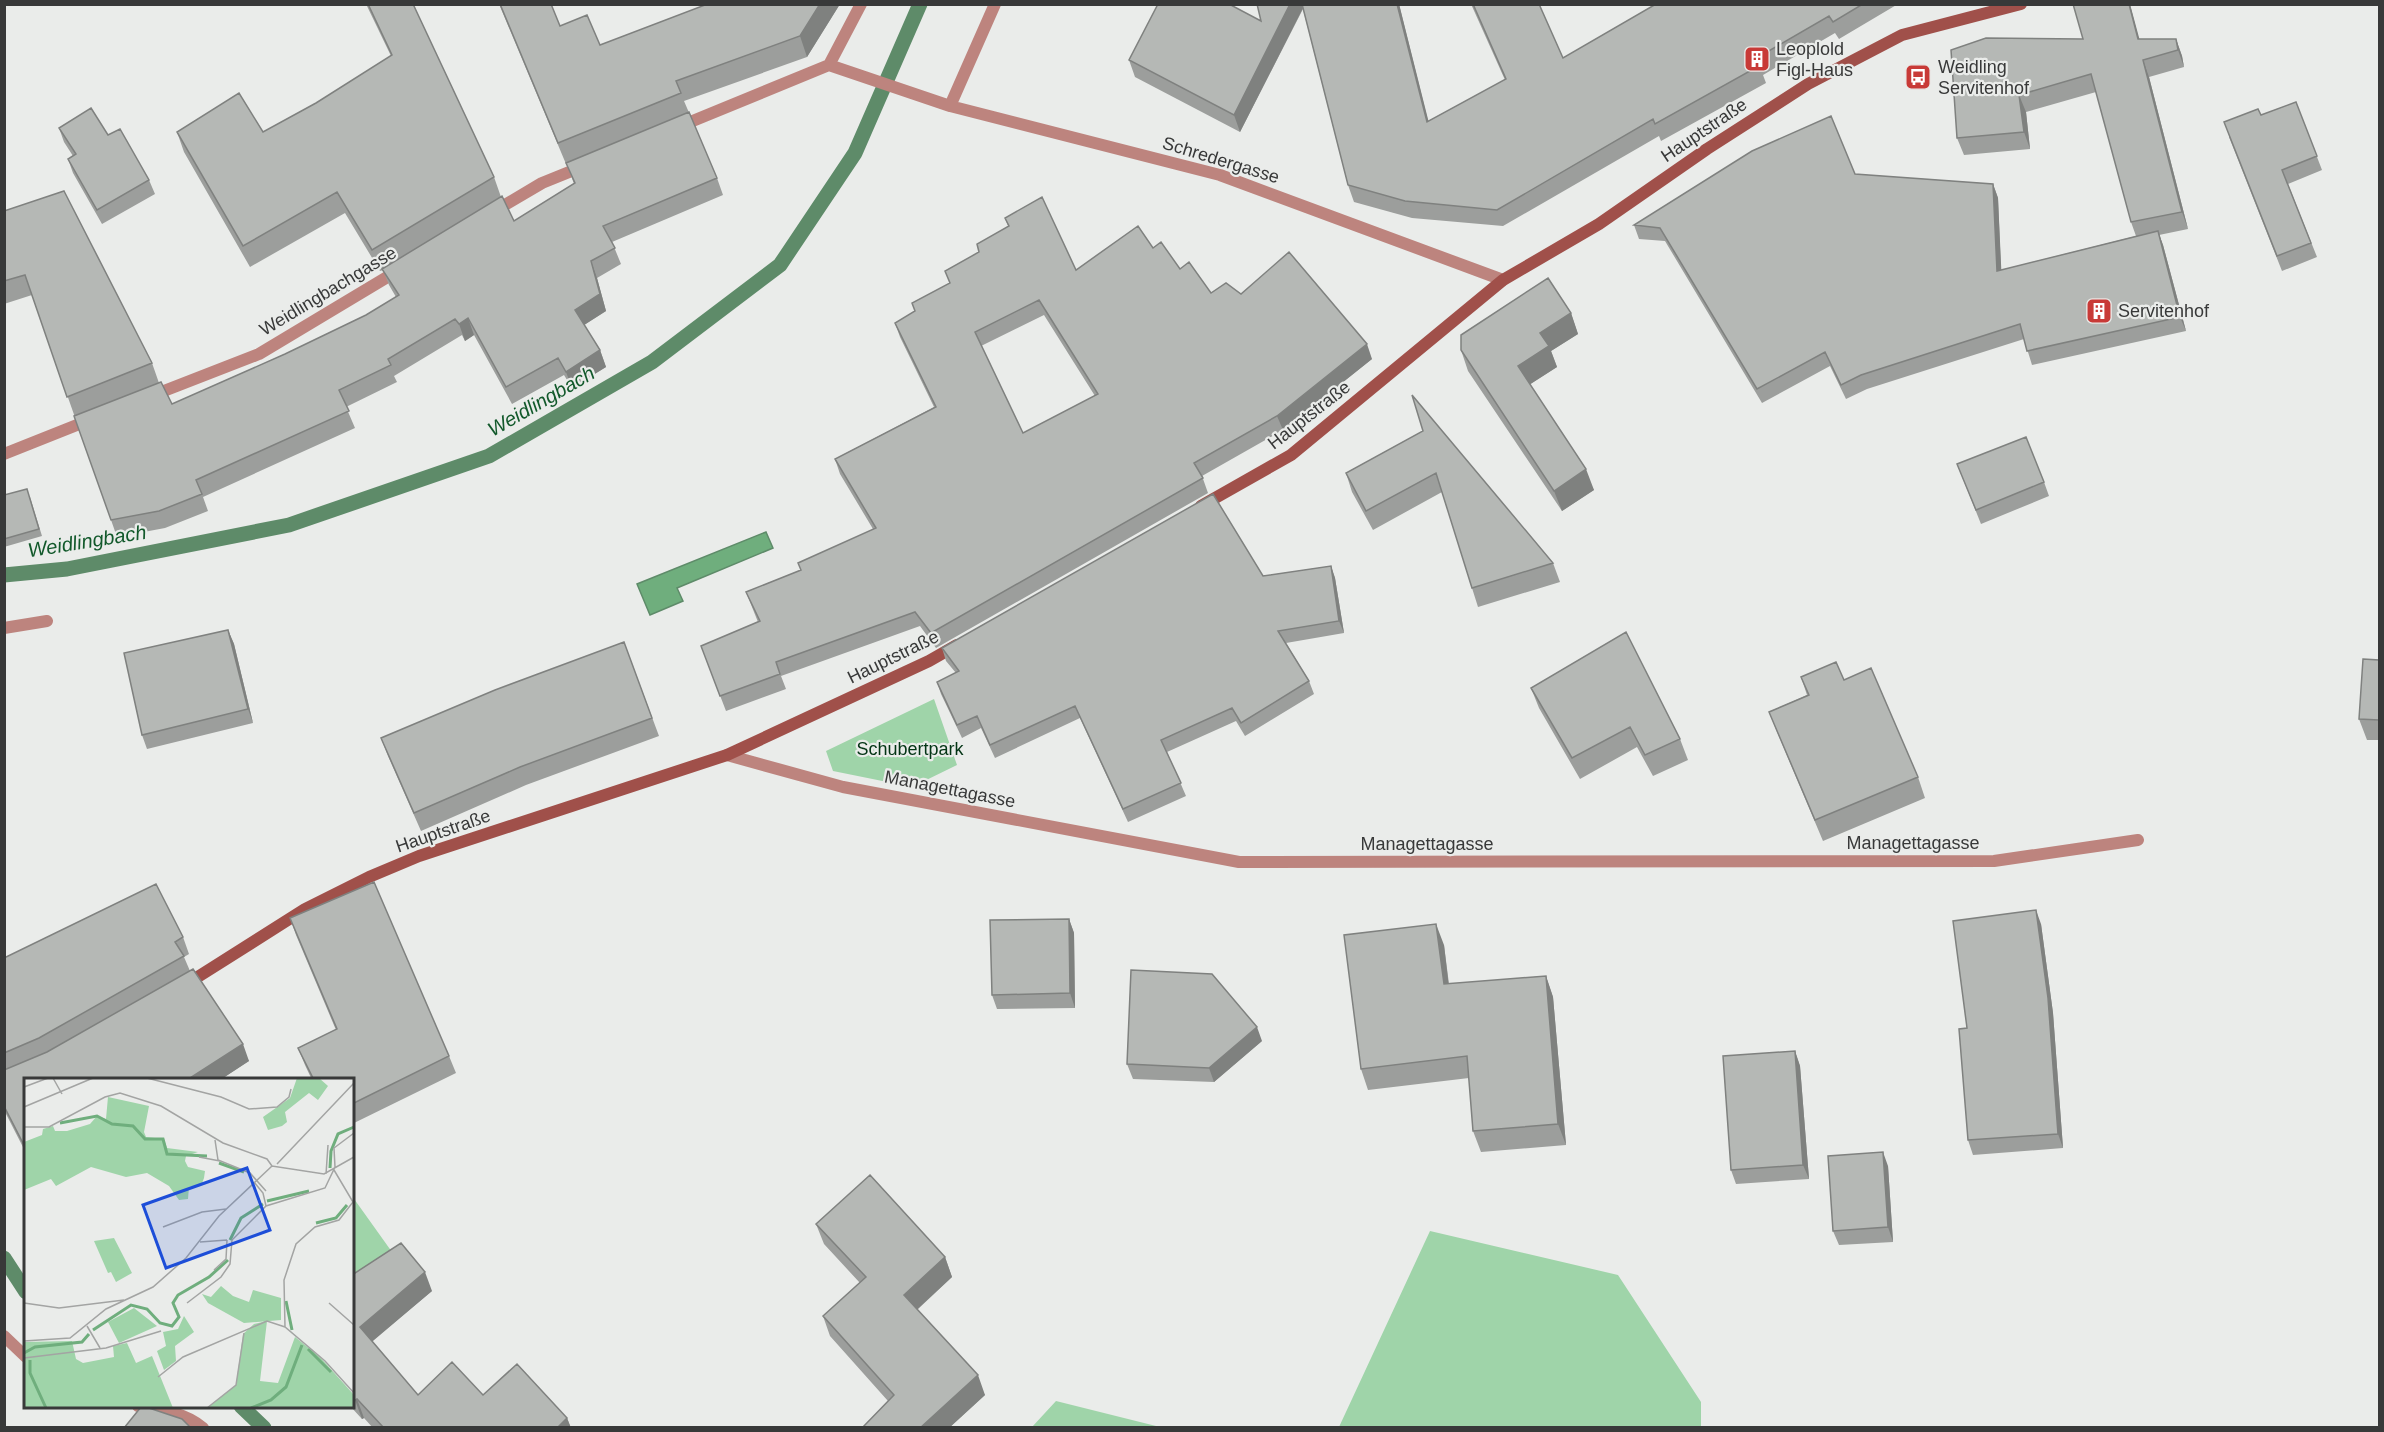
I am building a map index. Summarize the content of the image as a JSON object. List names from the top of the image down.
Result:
{
  "streets": {
    "main road": ["Hauptstraße"],
    "street": ["Schredergasse", "Weidlingbachgasse", "Managettagasse"]
  },
  "crossings": [
    ["Hauptstraße", "Schredergasse"],
    ["Hauptstraße", "Managettagasse"]
  ],
  "water": ["Weidlingbach"],
  "parks": ["Schubertpark"],
  "places": {
    "building": ["Leoplold Figl-Haus", "Servitenhof"],
    "bus stop": ["Weidling Servitenhof"]
  }
}
